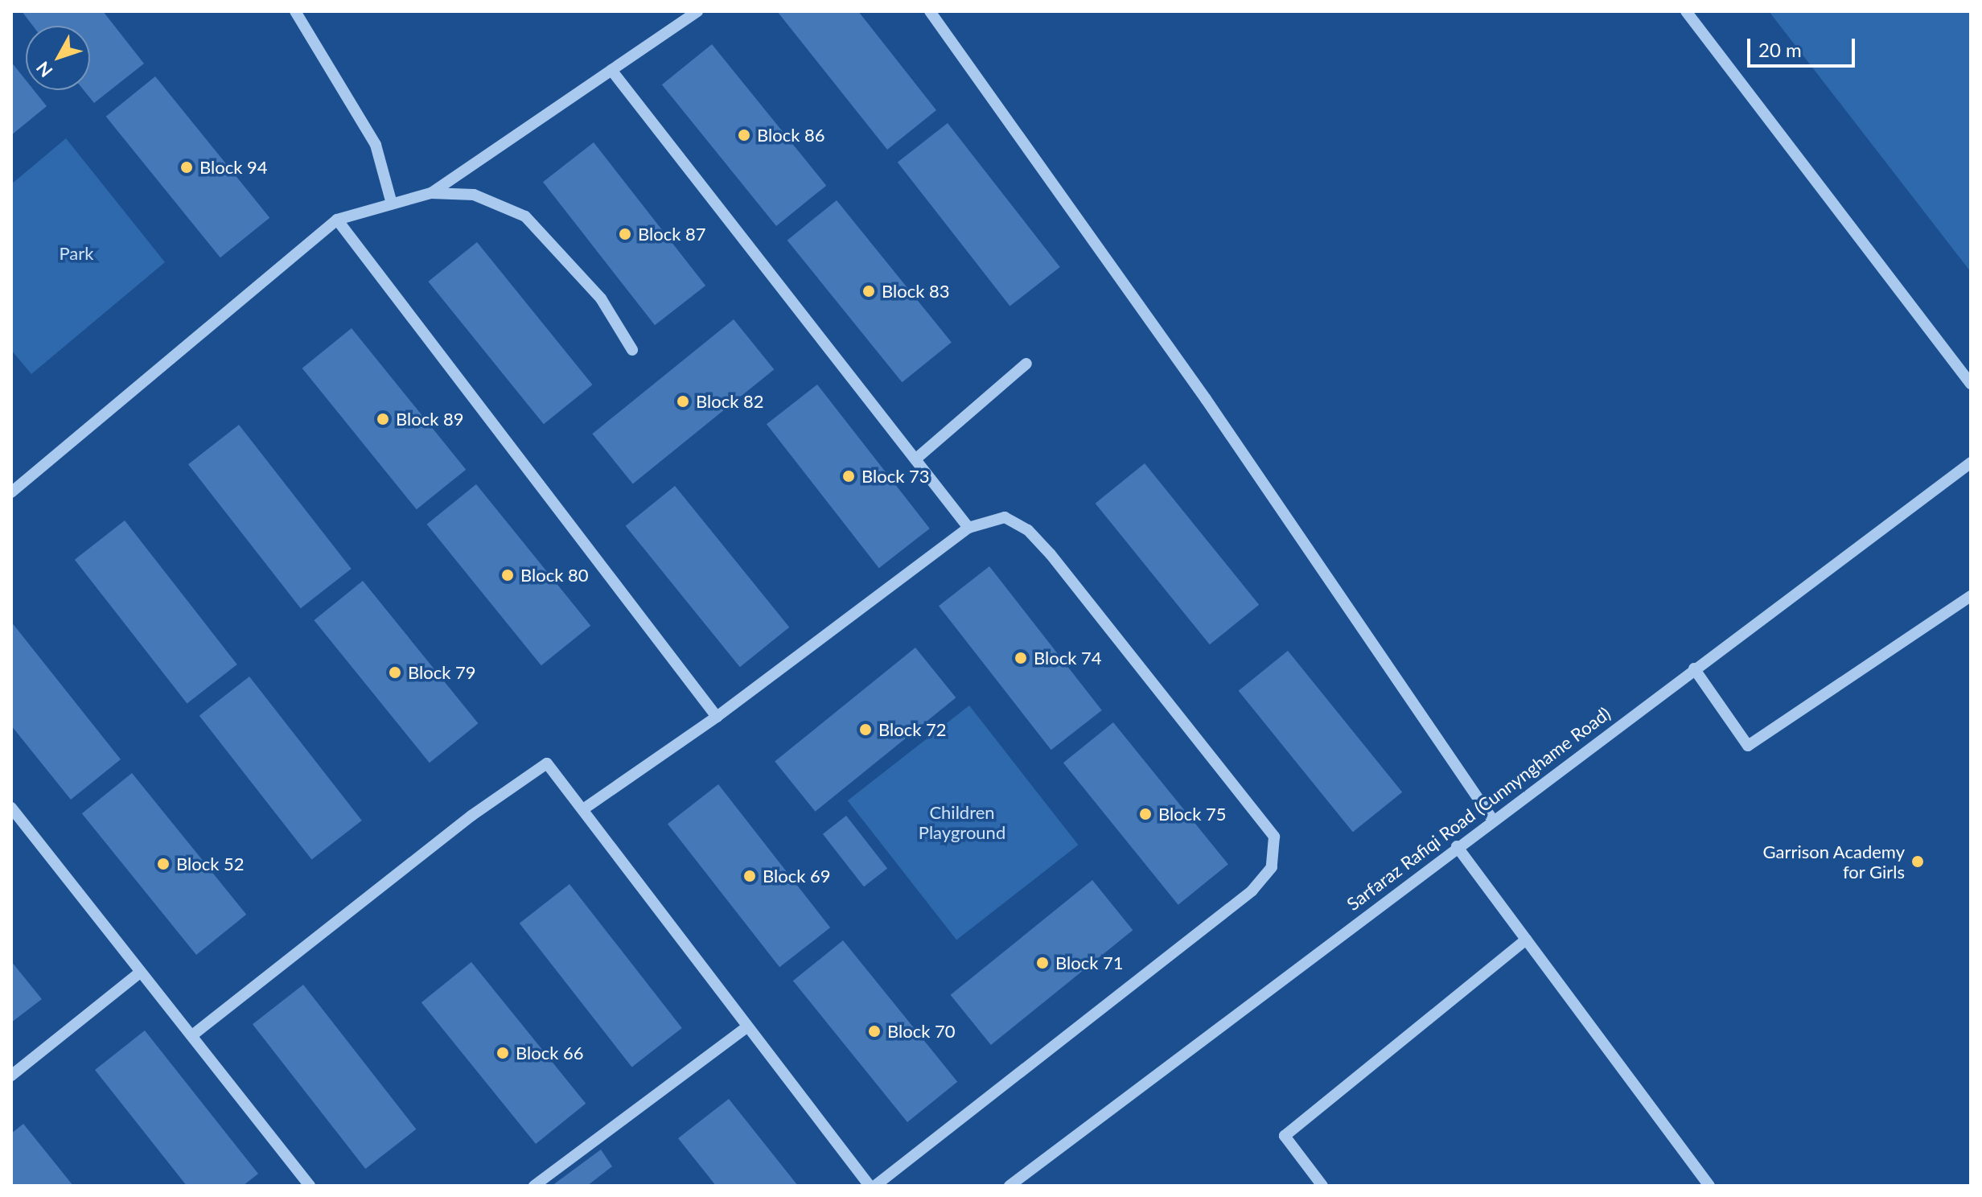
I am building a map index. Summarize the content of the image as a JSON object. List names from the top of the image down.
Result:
{
  "streets": {
    "street": ["Sarfaraz Rafiqi Road (Cunnynghame Road)"]
  },
  "parks": ["Park", "Children Playground"],
  "places": [
    "Block 86",
    "Block 94",
    "Block 87",
    "Block 83",
    "Block 82",
    "Block 89",
    "Block 73",
    "Block 80",
    "Block 74",
    "Block 79",
    "Block 72",
    "Block 75",
    "Garrison Academy for Girls",
    "Block 52",
    "Block 69",
    "Block 71",
    "Block 70",
    "Block 66"
  ],
  "scale_bar": "20 m",
  "north": "bottom left"
}
